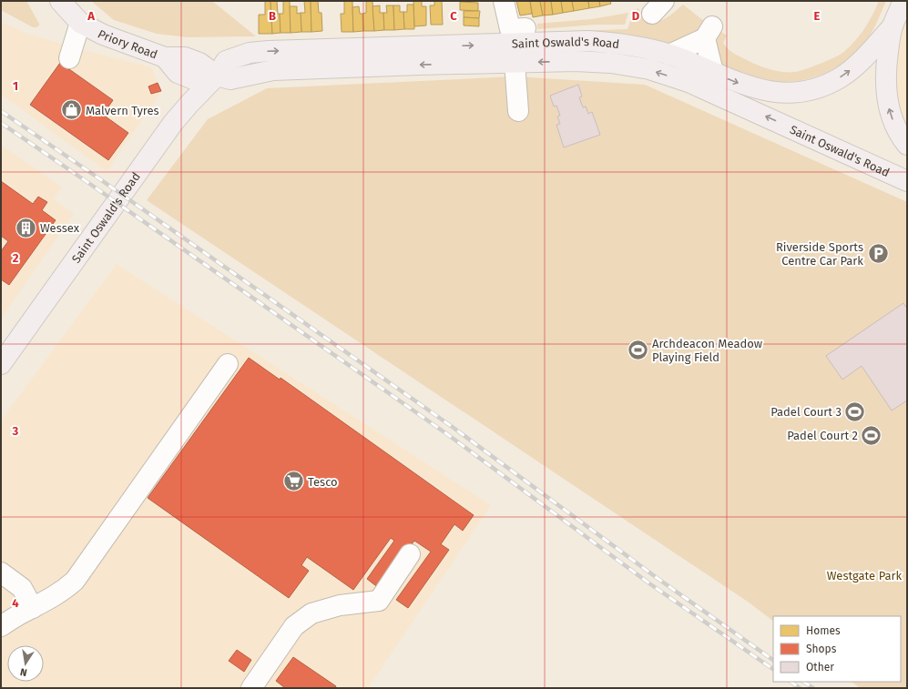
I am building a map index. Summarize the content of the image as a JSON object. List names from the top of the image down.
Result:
{
  "streets": {
    "main road": ["Priory Road", "Saint Oswald's Road"]
  },
  "crossings": [
    ["Priory Road", "Saint Oswald's Road"]
  ],
  "parks": ["Westgate Park"],
  "places": {
    "shop": ["Malvern Tyres"],
    "building": ["Wessex"],
    "parking": ["Riverside Sports Centre Car Park"],
    "sports": ["Archdeacon Meadow Playing Field", "Padel Court 3", "Padel Court 2"],
    "supermarket": ["Tesco"]
  },
  "legend": ["Homes", "Shops", "Other"],
  "north": "bottom",
  "grid": {
    "columns": [
      "A",
      "B",
      "C",
      "D",
      "E"
    ],
    "rows": [
      "1",
      "2",
      "3",
      "4"
    ]
  }
}
